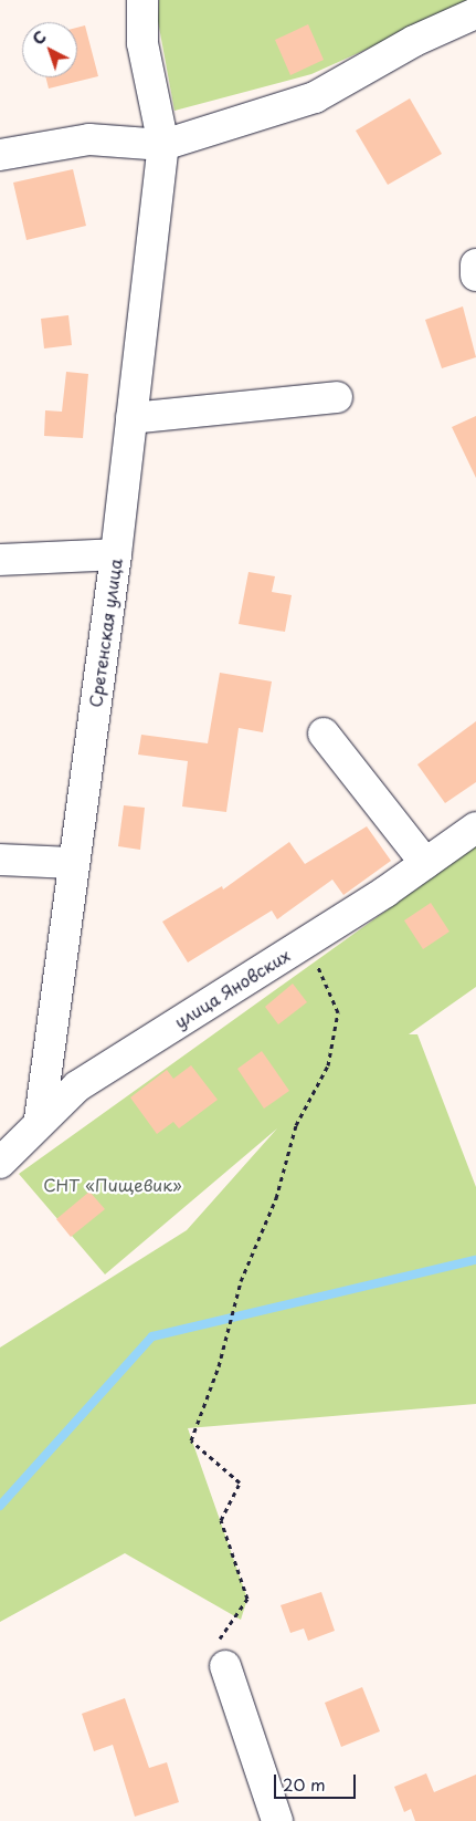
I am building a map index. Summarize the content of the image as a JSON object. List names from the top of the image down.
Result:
{
  "streets": {
    "street": ["Сретенская улица", "улица Яновских"]
  },
  "crossings": [
    ["Сретенская улица", "улица Яновских"]
  ],
  "parks": ["СНТ «Пищевик»"],
  "scale_bar": "20 m",
  "north": "top left"
}
